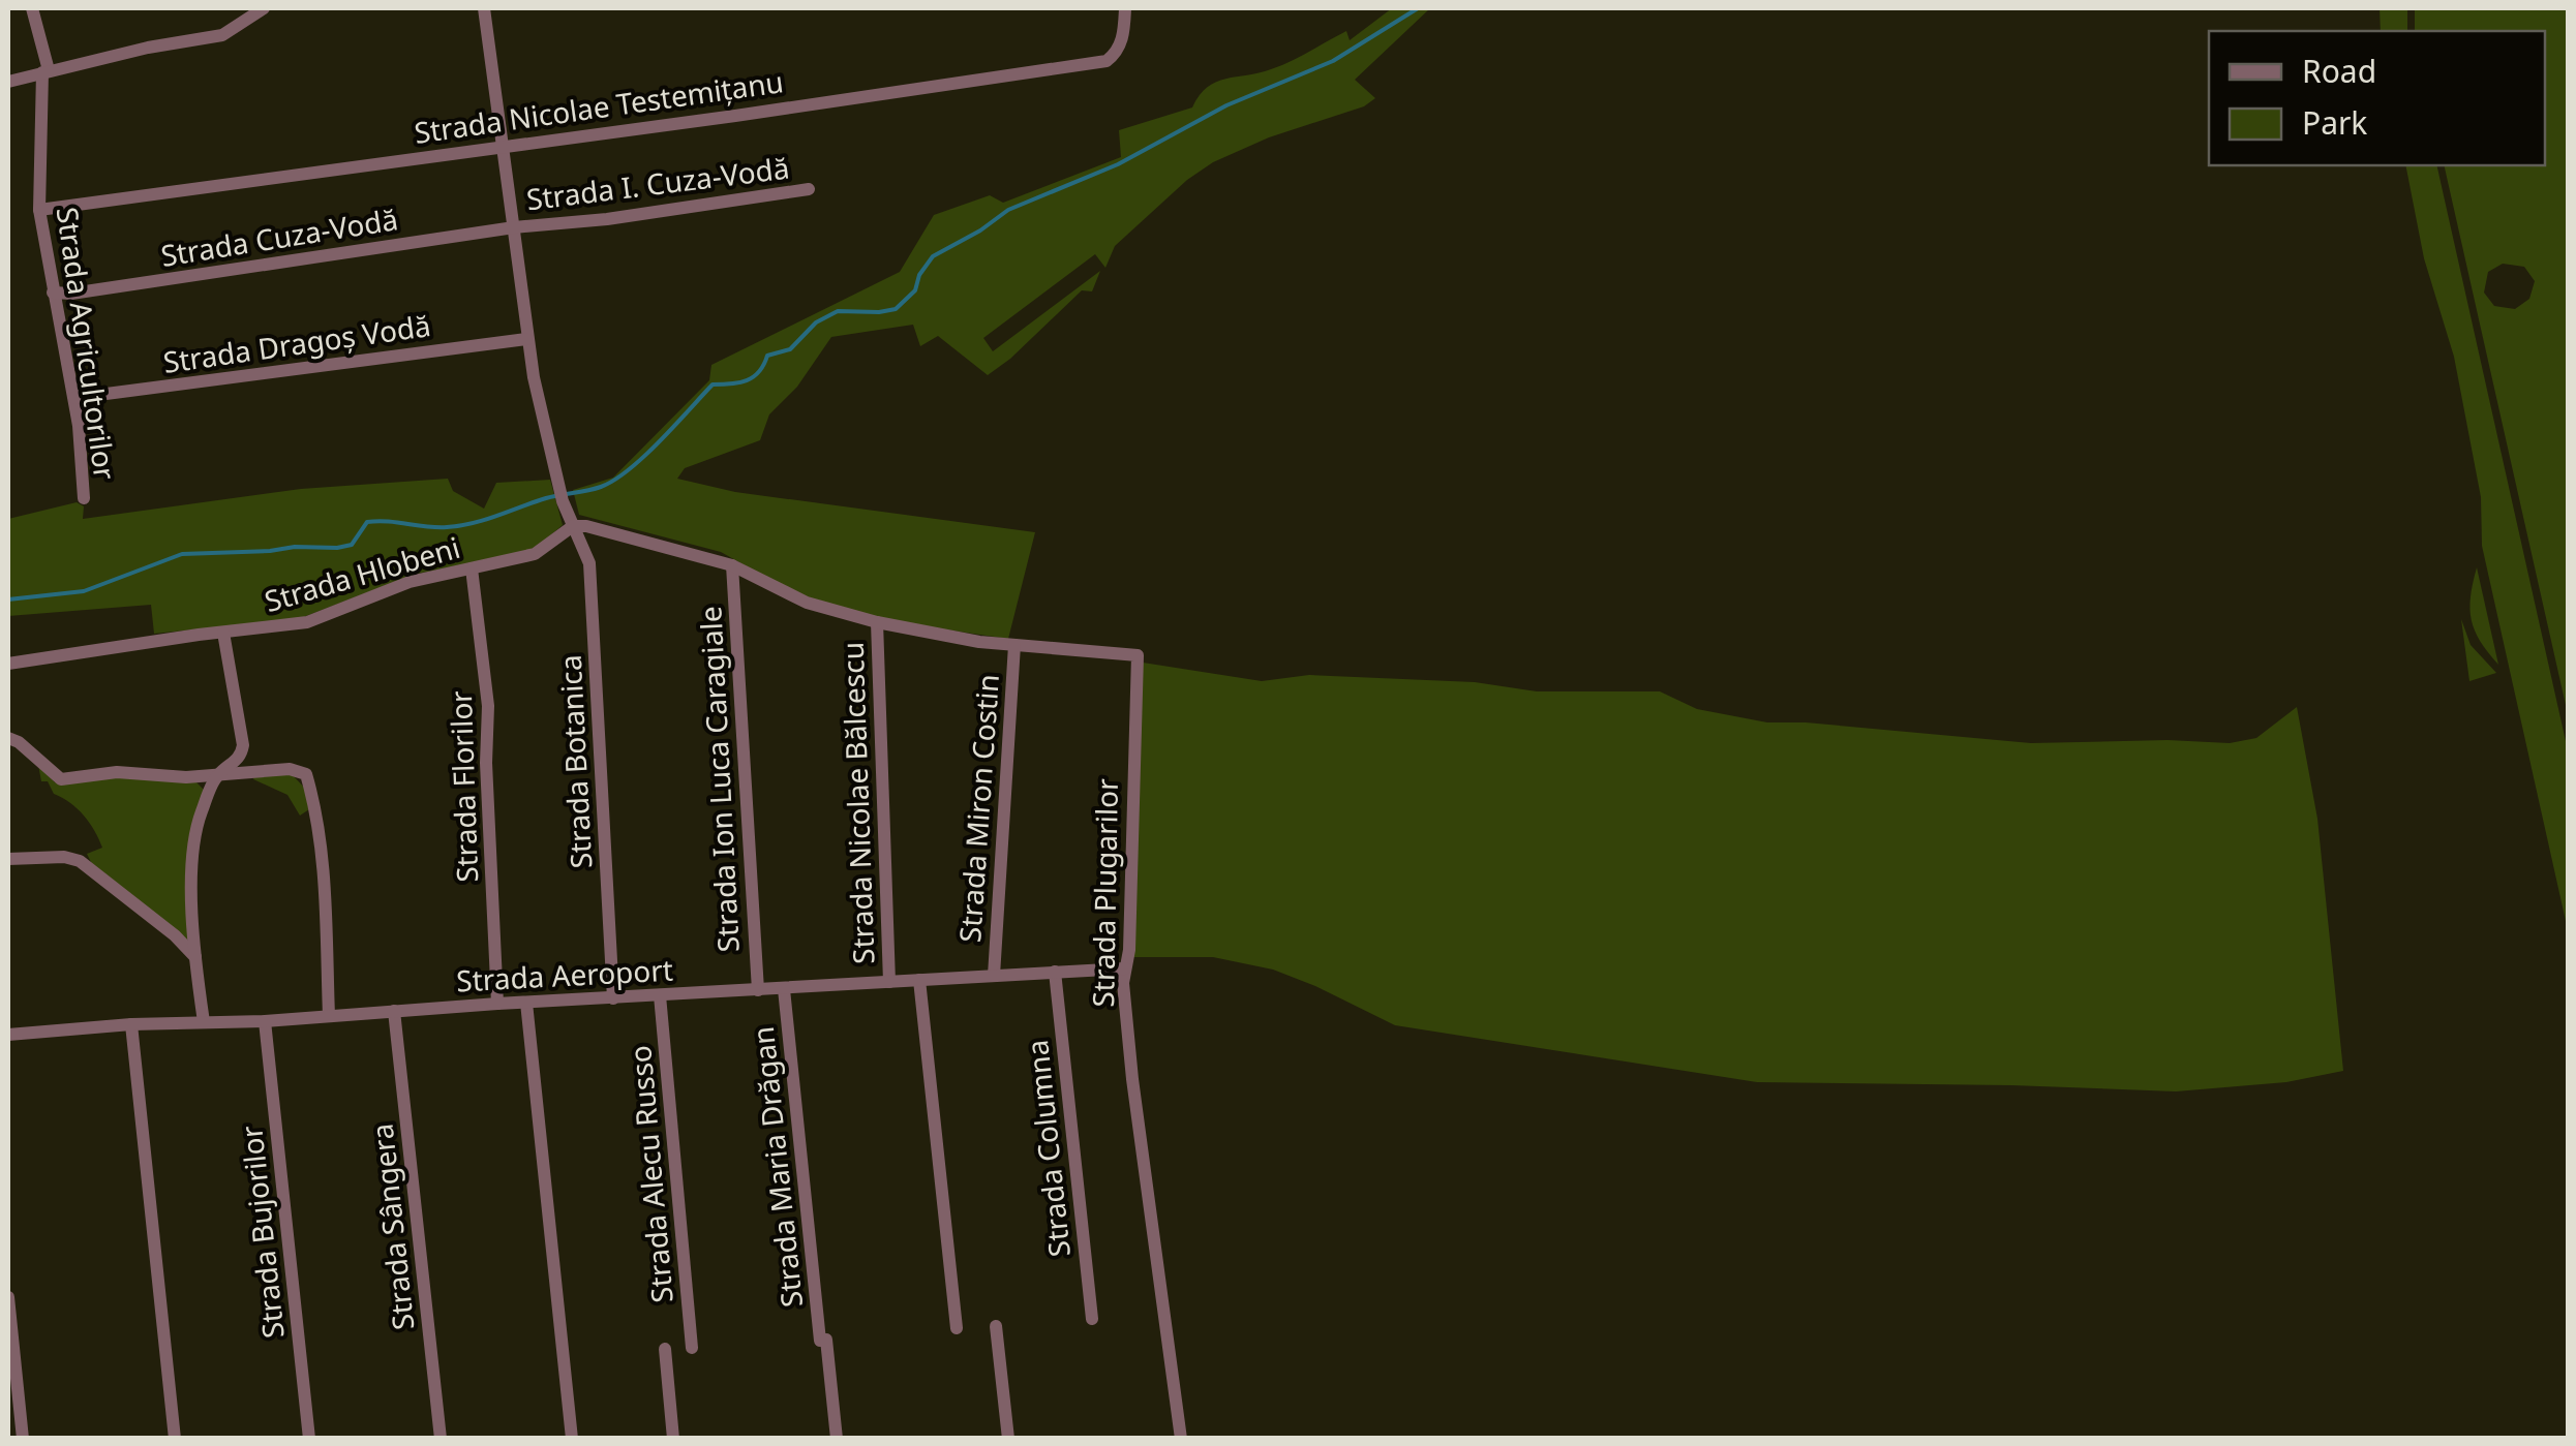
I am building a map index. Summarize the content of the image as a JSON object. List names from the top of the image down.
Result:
{
  "streets": {
    "street": [
      "Strada Nicolae Testemițanu",
      "Strada I. Cuza-Vodă",
      "Strada Cuza-Vodă",
      "Strada Agricultorilor",
      "Strada Dragoș Vodă",
      "Strada Hlobeni",
      "Strada Botanica",
      "Strada Ion Luca Caragiale",
      "Strada Florilor",
      "Strada Nicolae Bălcescu",
      "Strada Miron Costin",
      "Strada Plugarilor",
      "Strada Aeroport",
      "Strada Columna",
      "Strada Maria Drăgan",
      "Strada Alecu Russo",
      "Strada Sângera",
      "Strada Bujorilor"
    ]
  },
  "crossings": [
    ["Strada Nicolae Testemițanu", "Strada Agricultorilor"],
    ["Strada Nicolae Testemițanu", "Strada Botanica"],
    ["Strada I. Cuza-Vodă", "Strada Cuza-Vodă"],
    ["Strada I. Cuza-Vodă", "Strada Botanica"],
    ["Strada Cuza-Vodă", "Strada Agricultorilor"],
    ["Strada Cuza-Vodă", "Strada Botanica"],
    ["Strada Agricultorilor", "Strada Dragoș Vodă"],
    ["Strada Dragoș Vodă", "Strada Botanica"],
    ["Strada Hlobeni", "Strada Botanica"],
    ["Strada Hlobeni", "Strada Florilor"],
    ["Strada Botanica", "Strada Aeroport"],
    ["Strada Ion Luca Caragiale", "Strada Aeroport"],
    ["Strada Florilor", "Strada Aeroport"],
    ["Strada Nicolae Bălcescu", "Strada Aeroport"],
    ["Strada Miron Costin", "Strada Plugarilor"],
    ["Strada Miron Costin", "Strada Aeroport"],
    ["Strada Plugarilor", "Strada Aeroport"],
    ["Strada Aeroport", "Strada Columna"],
    ["Strada Aeroport", "Strada Maria Drăgan"],
    ["Strada Aeroport", "Strada Alecu Russo"],
    ["Strada Aeroport", "Strada Sângera"],
    ["Strada Aeroport", "Strada Bujorilor"]
  ],
  "legend": ["Road", "Park"]
}
